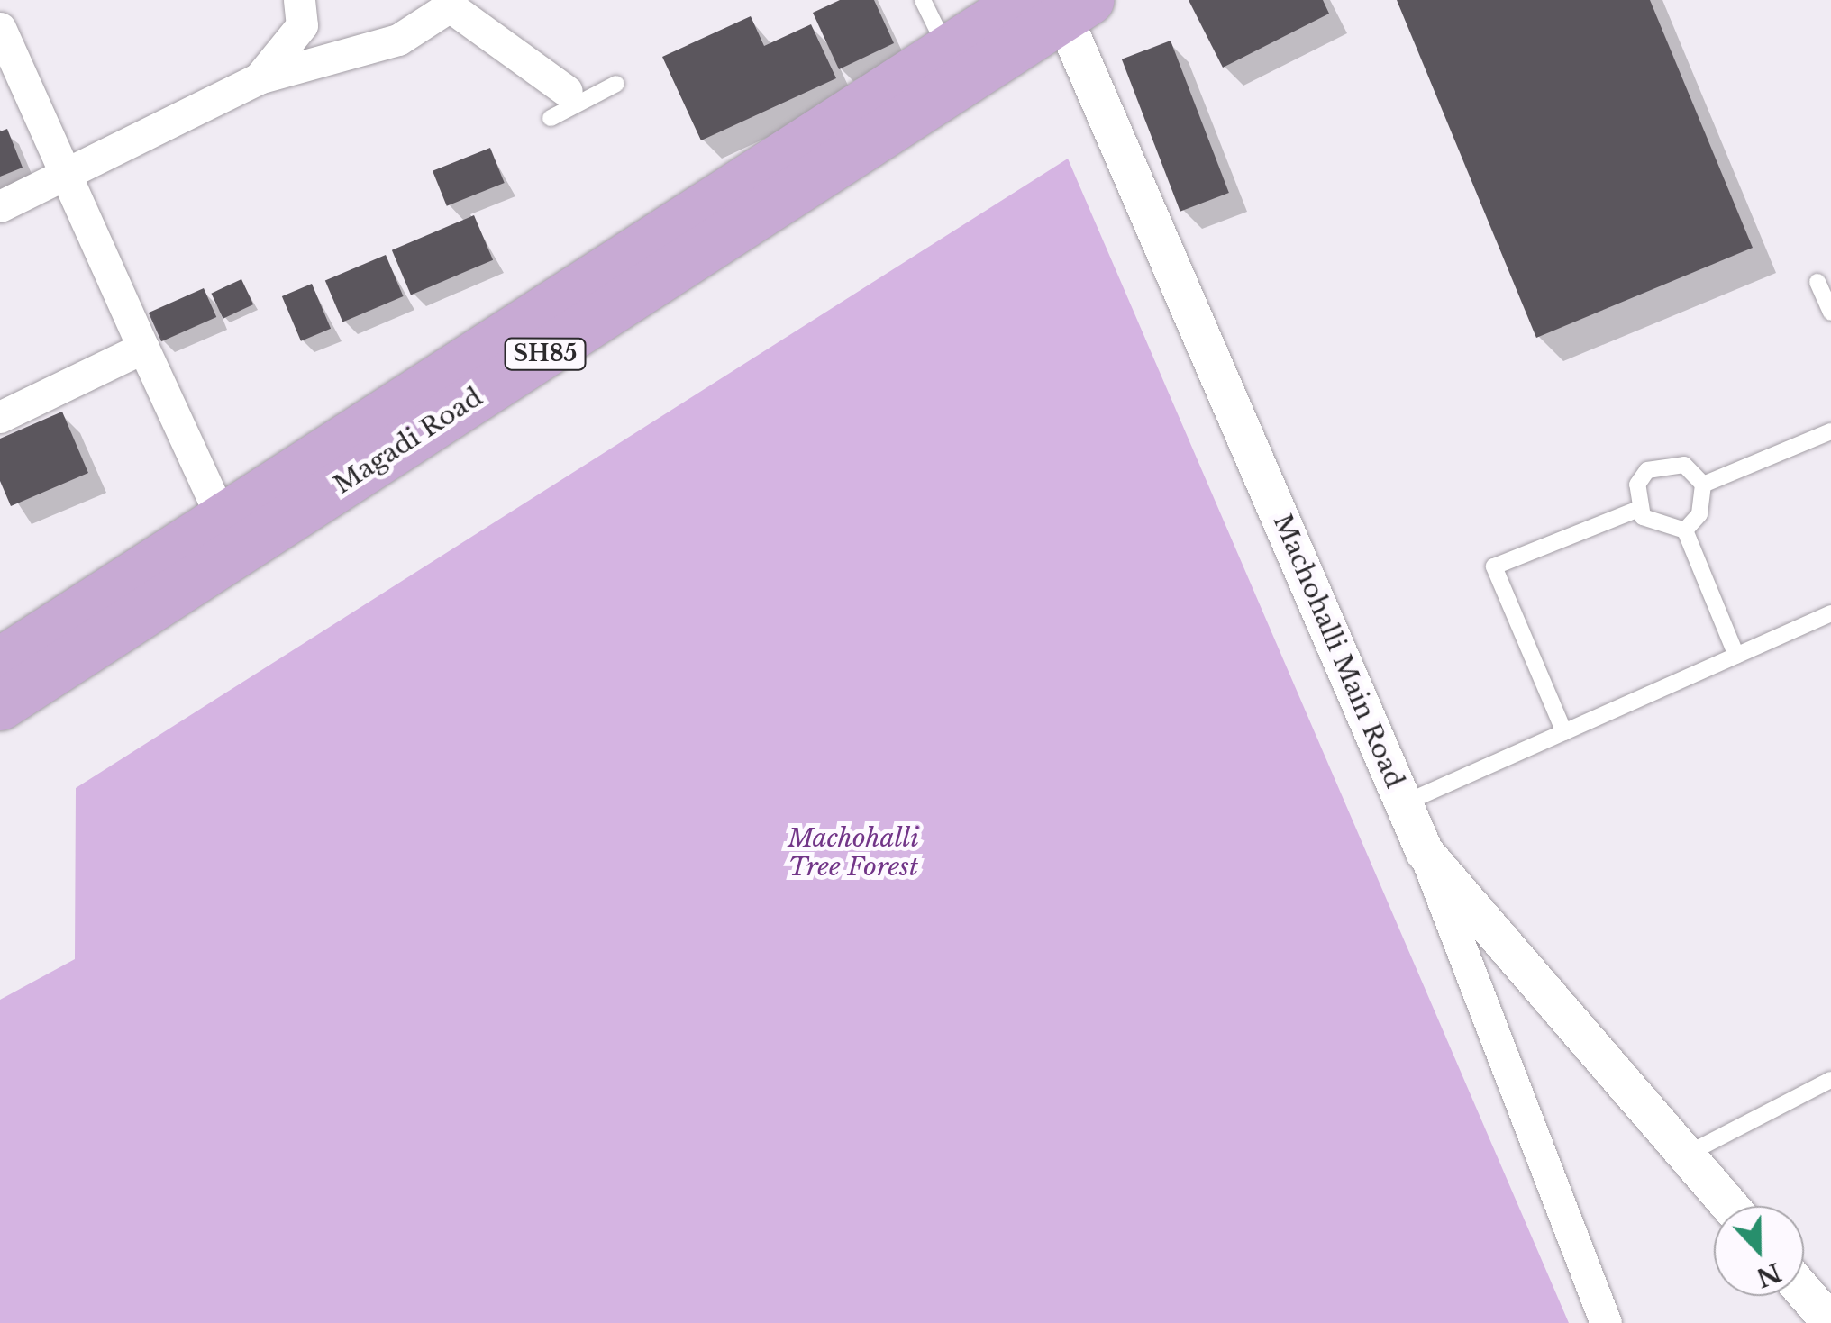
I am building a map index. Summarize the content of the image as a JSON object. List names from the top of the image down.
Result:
{
  "streets": {
    "main road": ["SH85", "Magadi Road"],
    "street": ["Machohalli Main Road"]
  },
  "crossings": [
    ["Magadi Road", "Machohalli Main Road"]
  ],
  "parks": ["Machohalli Tree Forest"],
  "north": "bottom"
}
